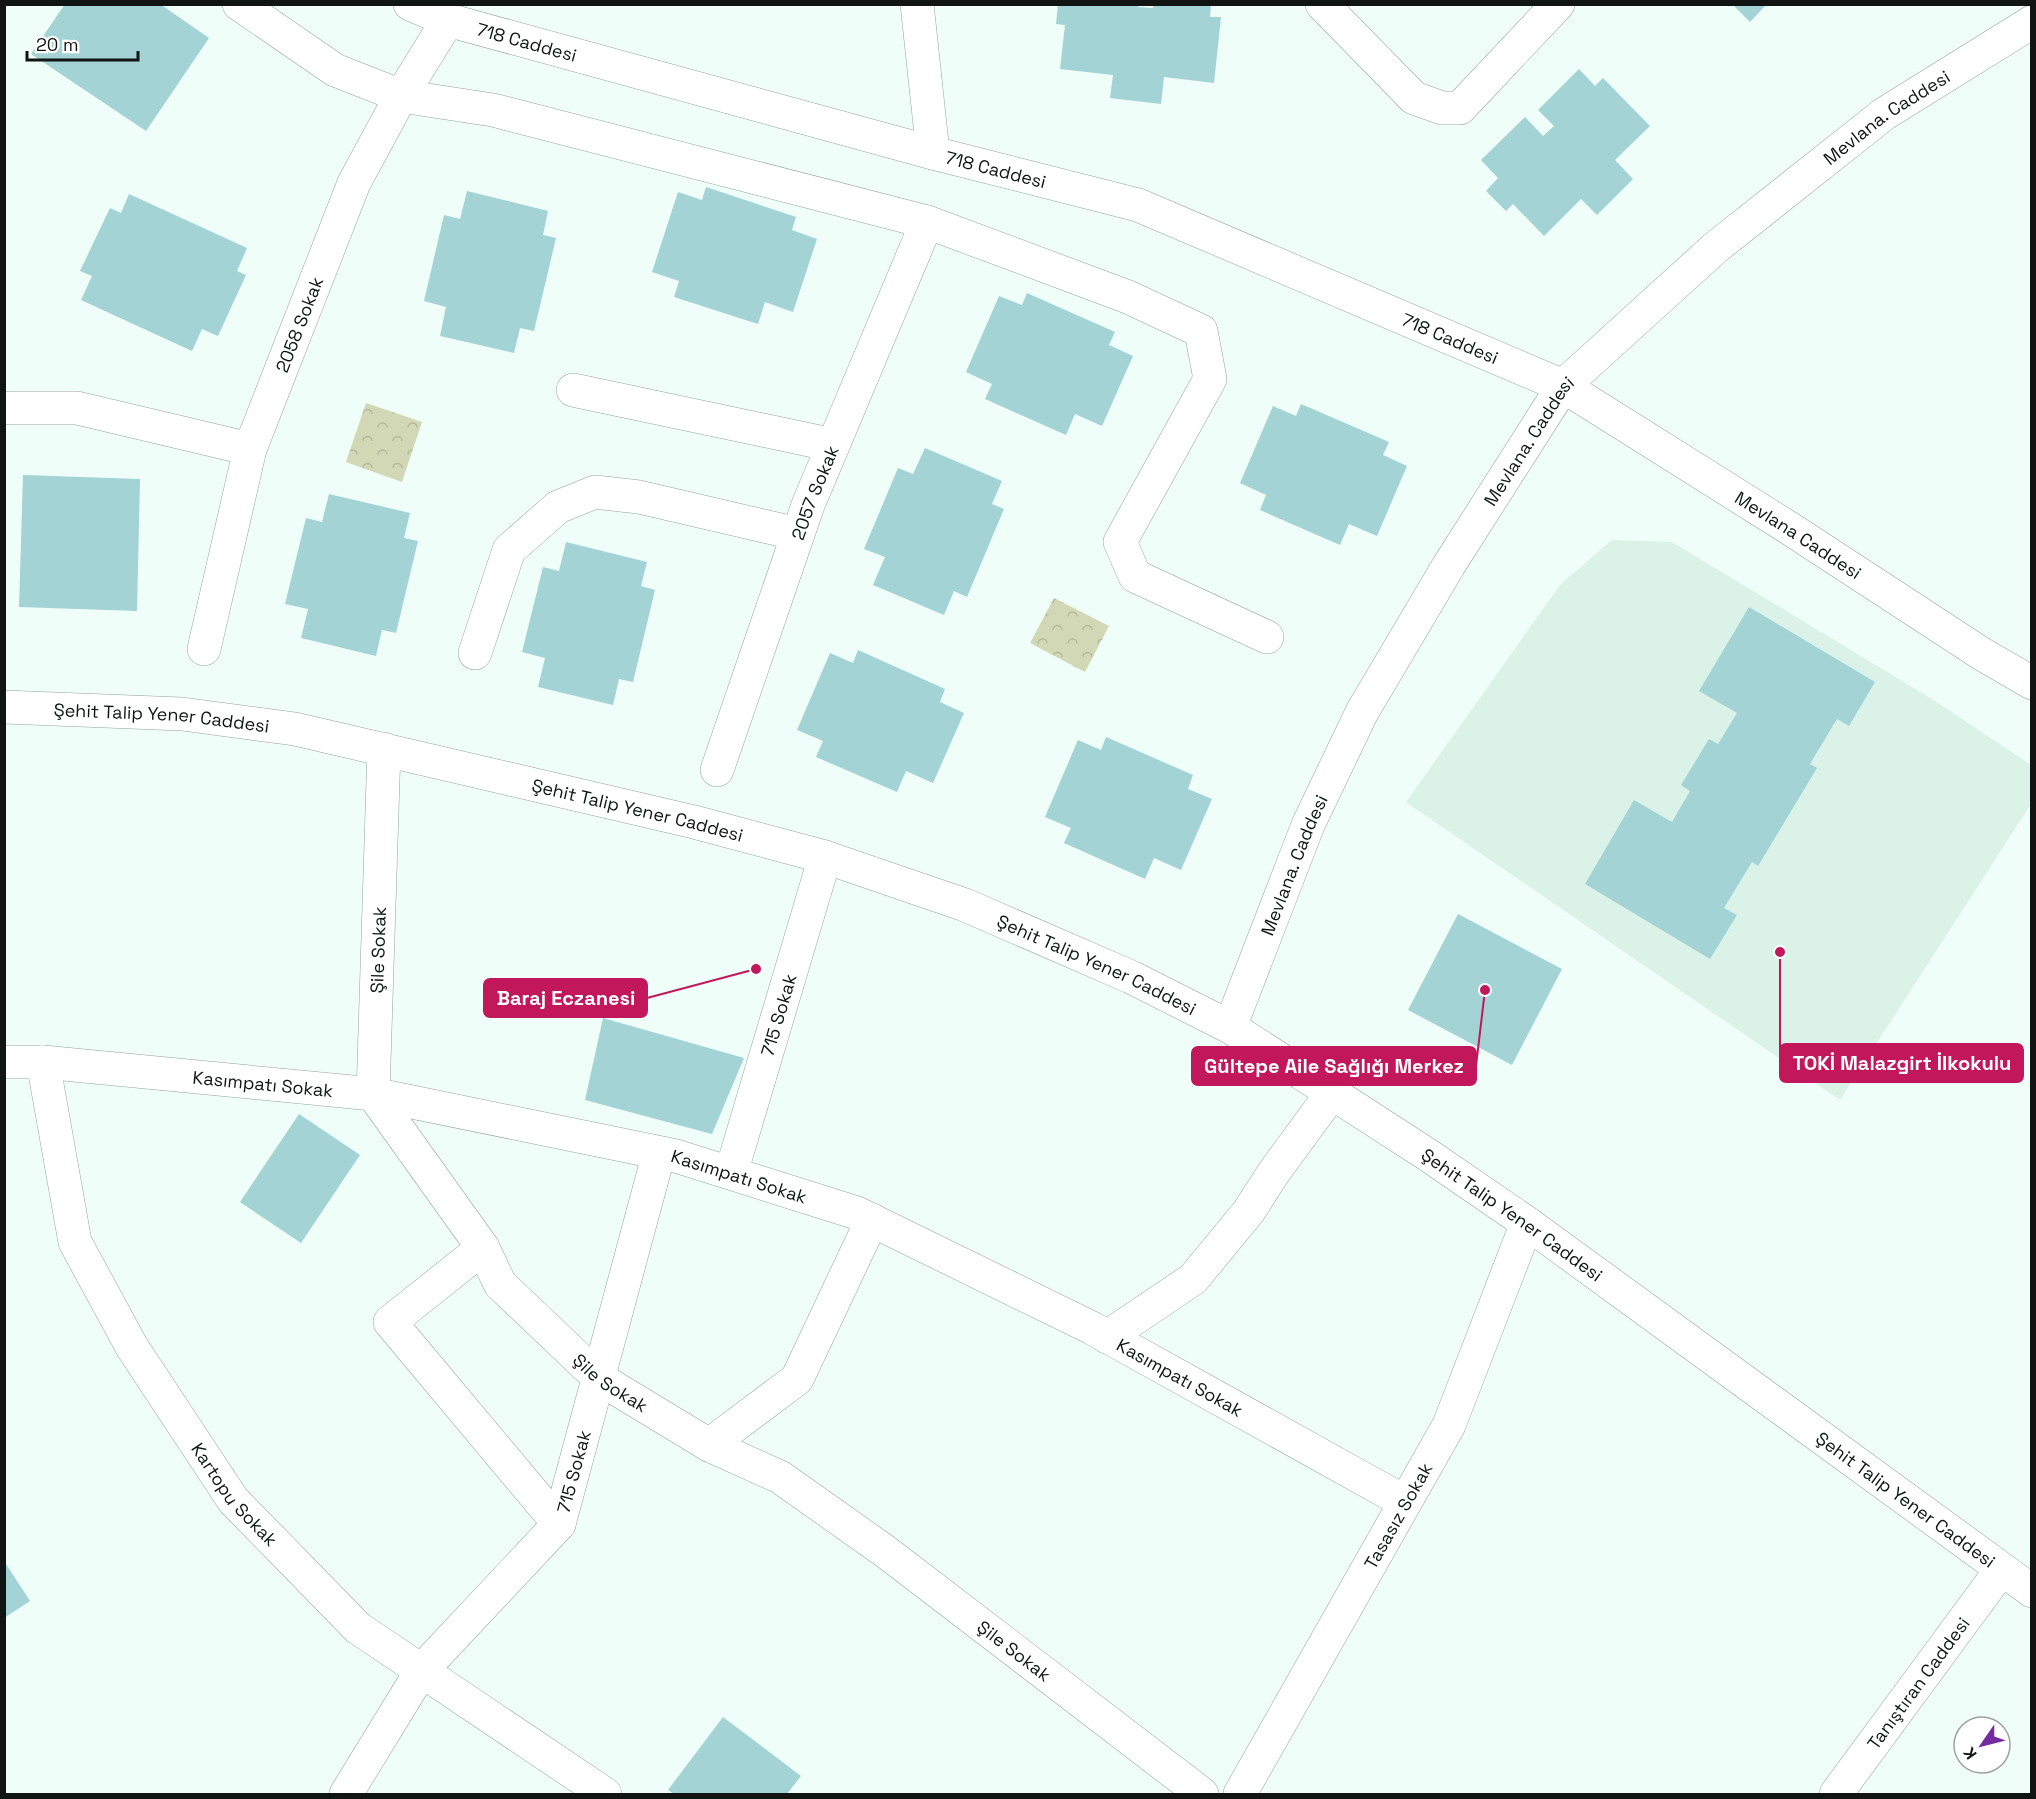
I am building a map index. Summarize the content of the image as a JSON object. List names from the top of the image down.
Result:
{
  "streets": {
    "street": [
      "718 Caddesi",
      "Mevlana. Caddesi",
      "2058 Sokak",
      "2057 Sokak",
      "Mevlana Caddesi",
      "Şehit Talip Yener Caddesi",
      "Şile Sokak",
      "715 Sokak",
      "Kasımpatı Sokak",
      "Kartopu Sokak",
      "Tasasız Sokak",
      "Tanıştıran Caddesi"
    ]
  },
  "crossings": [
    ["718 Caddesi", "Mevlana. Caddesi"],
    ["718 Caddesi", "2058 Sokak"],
    ["718 Caddesi", "Mevlana Caddesi"],
    ["Mevlana. Caddesi", "Mevlana Caddesi"],
    ["Mevlana. Caddesi", "Şehit Talip Yener Caddesi"],
    ["Şehit Talip Yener Caddesi", "Şile Sokak"],
    ["Şehit Talip Yener Caddesi", "715 Sokak"],
    ["Şehit Talip Yener Caddesi", "Tasasız Sokak"],
    ["Şehit Talip Yener Caddesi", "Tanıştıran Caddesi"],
    ["Şile Sokak", "715 Sokak"],
    ["Şile Sokak", "Kasımpatı Sokak"],
    ["715 Sokak", "Kasımpatı Sokak"],
    ["715 Sokak", "Kartopu Sokak"],
    ["Kasımpatı Sokak", "Kartopu Sokak"],
    ["Kasımpatı Sokak", "Tasasız Sokak"]
  ],
  "places": ["TOKİ Malazgirt İlkokulu", "Baraj Eczanesi", "Gültepe Aile Sağlığı Merkez"],
  "scale_bar": "20 m",
  "north": "bottom left"
}
